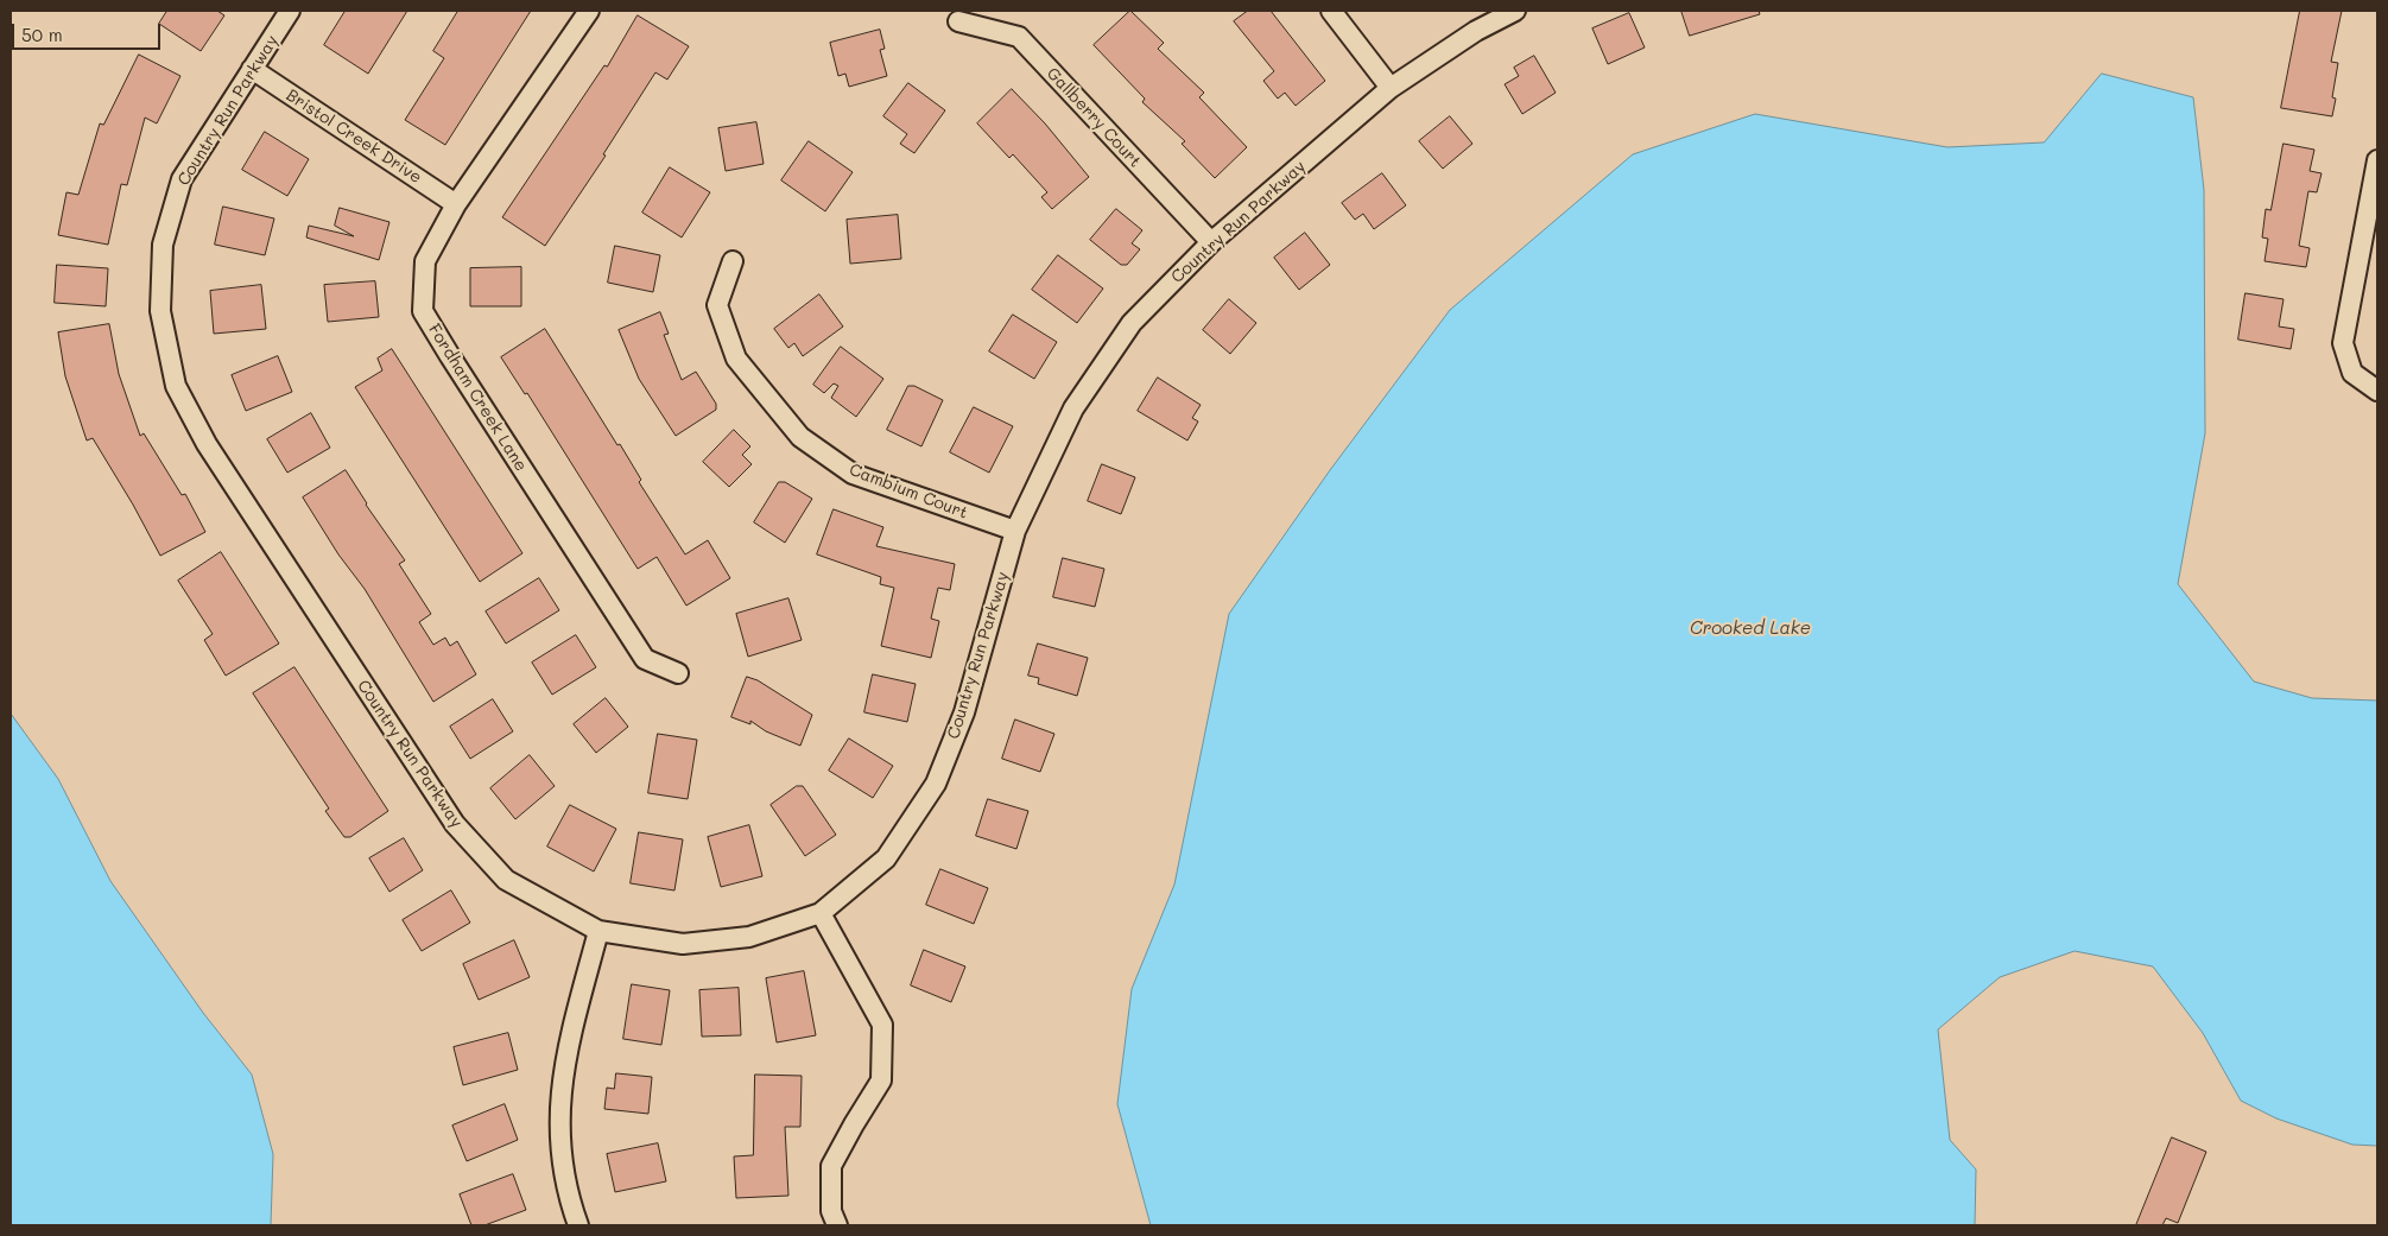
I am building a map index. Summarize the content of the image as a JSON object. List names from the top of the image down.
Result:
{
  "streets": {
    "street": [
      "Country Run Parkway",
      "Gallberry Court",
      "Bristol Creek Drive",
      "Fordham Creek Lane",
      "Cambium Court"
    ]
  },
  "crossings": [
    ["Country Run Parkway", "Gallberry Court"],
    ["Country Run Parkway", "Bristol Creek Drive"],
    ["Country Run Parkway", "Cambium Court"],
    ["Bristol Creek Drive", "Fordham Creek Lane"]
  ],
  "water": ["Crooked Lake"],
  "scale_bar": "50 m"
}
